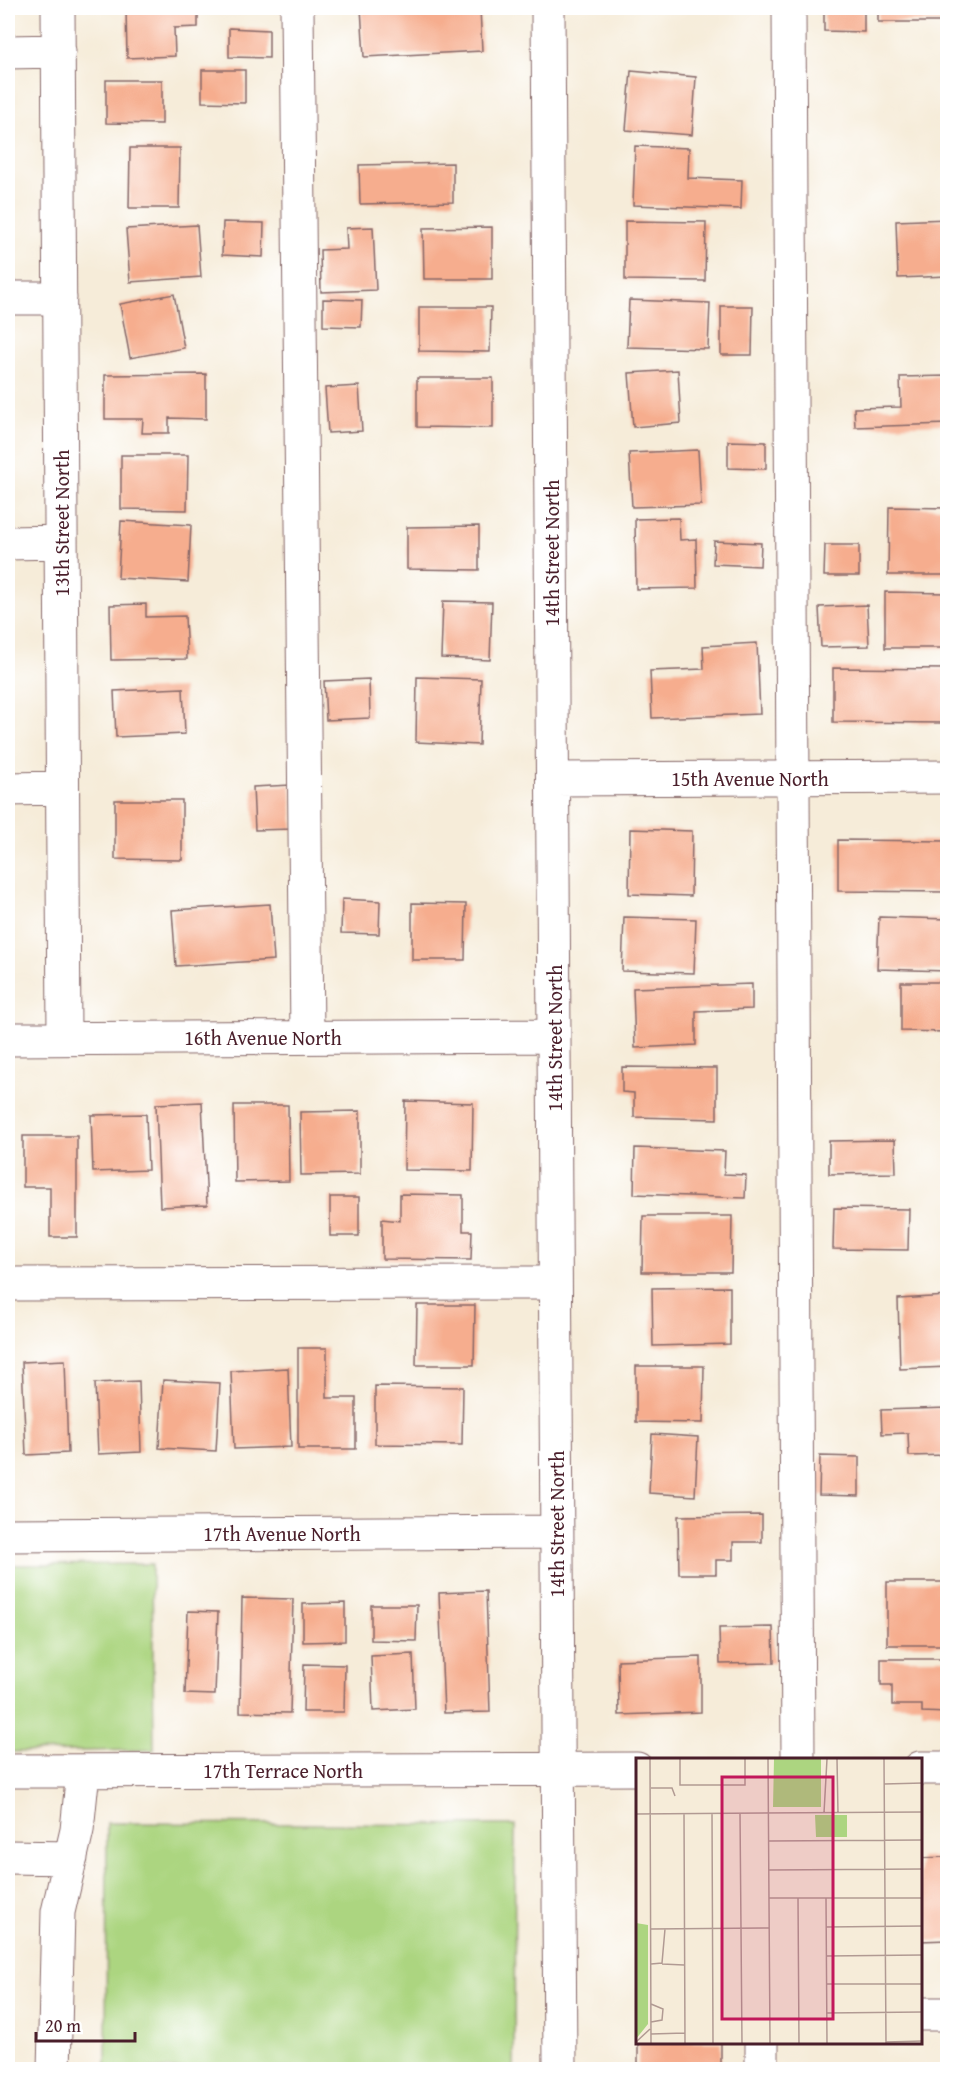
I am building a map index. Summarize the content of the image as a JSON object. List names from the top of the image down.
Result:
{
  "streets": {
    "street": [
      "13th Street North",
      "14th Street North",
      "15th Avenue North",
      "16th Avenue North",
      "17th Avenue North",
      "17th Terrace North"
    ]
  },
  "crossings": [
    ["13th Street North", "16th Avenue North"],
    ["14th Street North", "15th Avenue North"],
    ["14th Street North", "16th Avenue North"],
    ["14th Street North", "17th Avenue North"],
    ["14th Street North", "17th Terrace North"]
  ],
  "scale_bar": "20 m"
}
